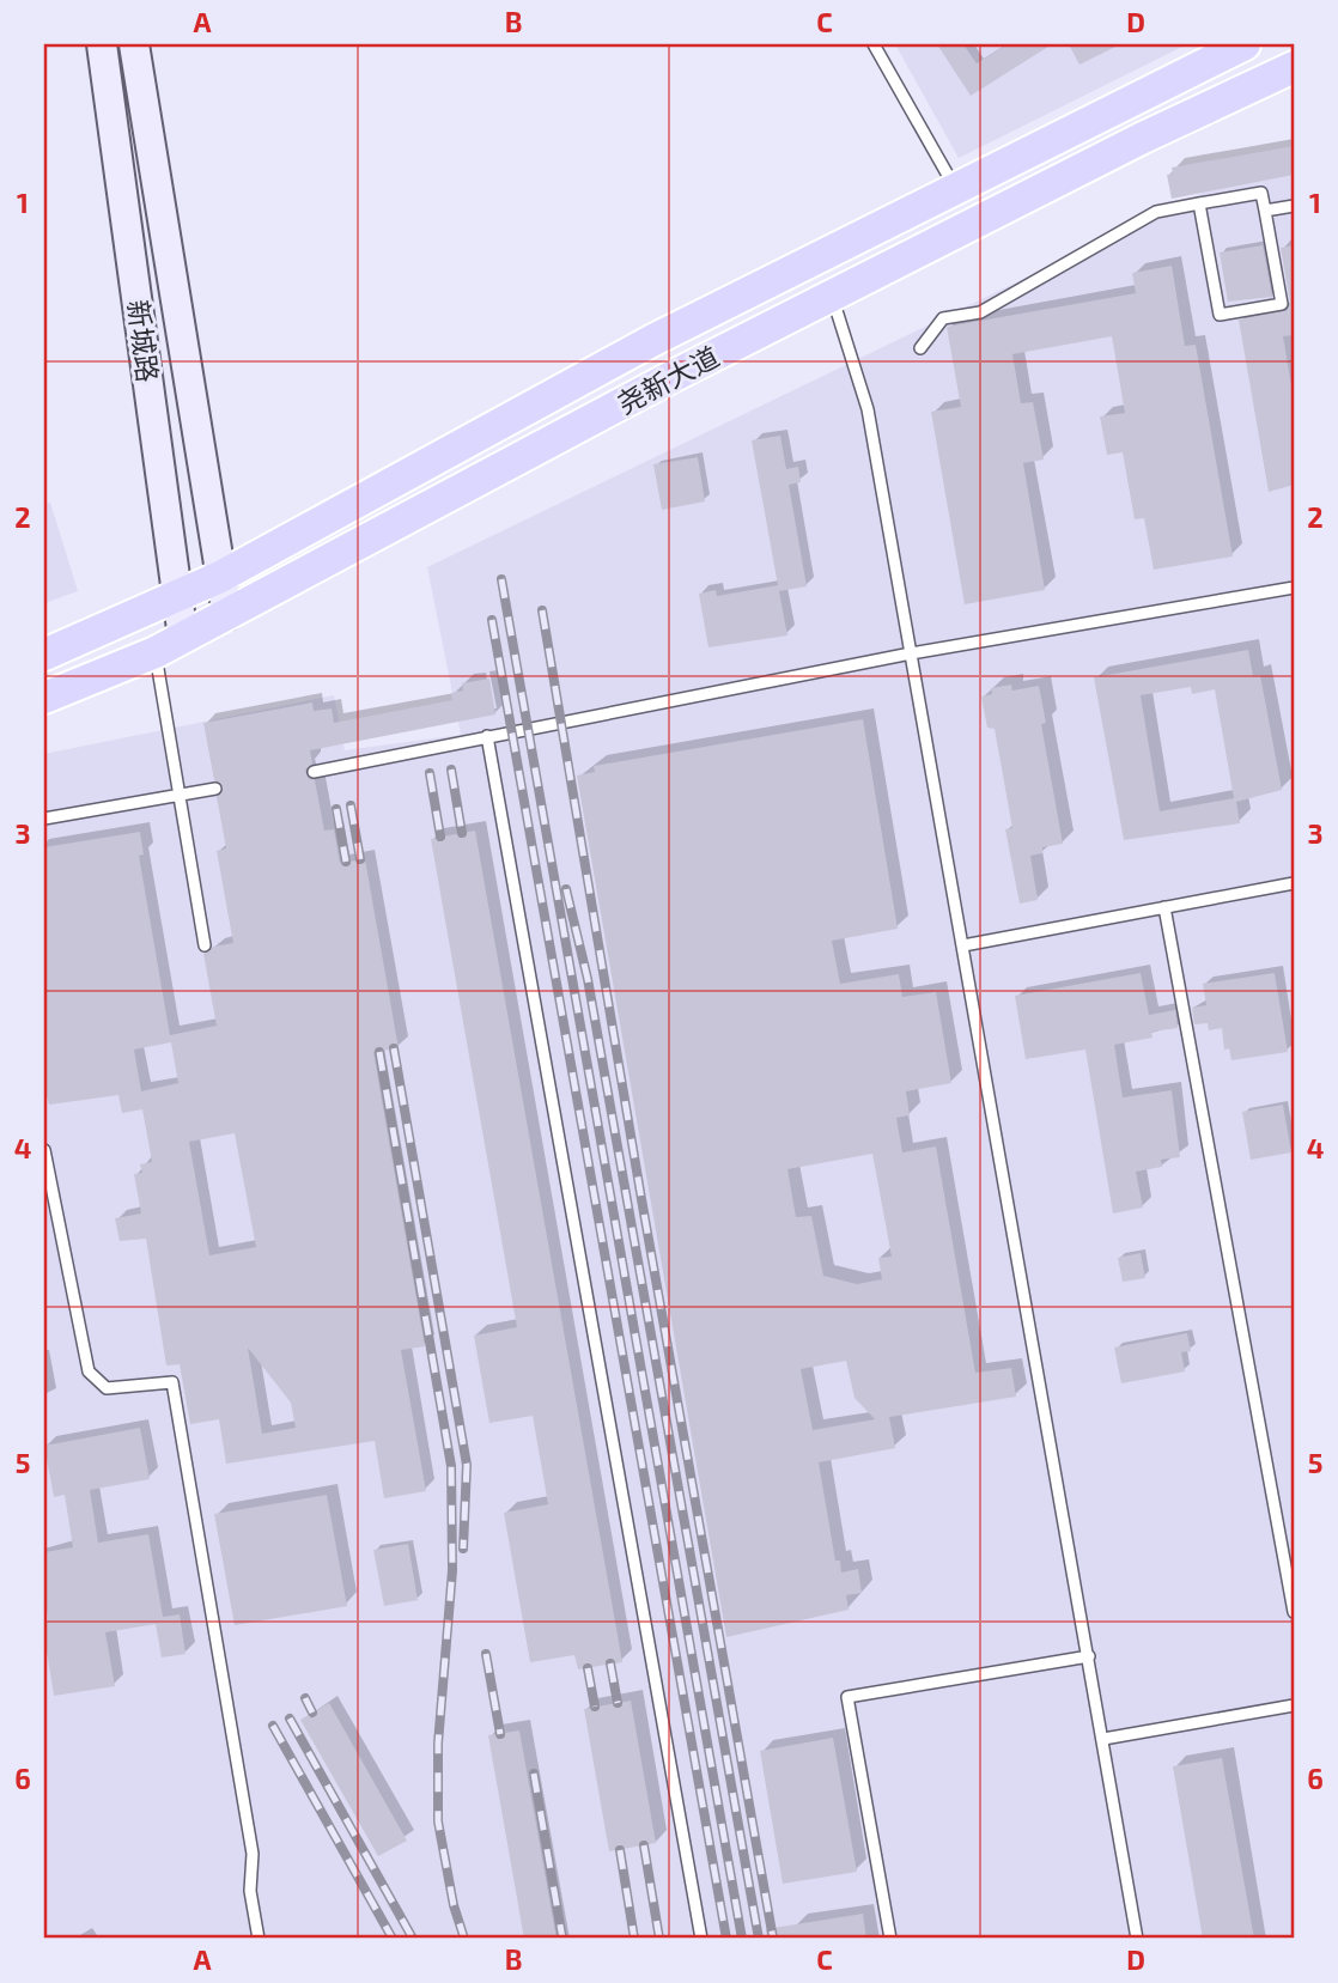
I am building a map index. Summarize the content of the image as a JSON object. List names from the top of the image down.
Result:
{
  "streets": {
    "main road": ["新城路", "尧新大道"]
  },
  "crossings": [
    ["新城路", "尧新大道"]
  ],
  "grid": {
    "columns": [
      "A",
      "B",
      "C",
      "D"
    ],
    "rows": [
      "1",
      "2",
      "3",
      "4",
      "5",
      "6"
    ]
  }
}
